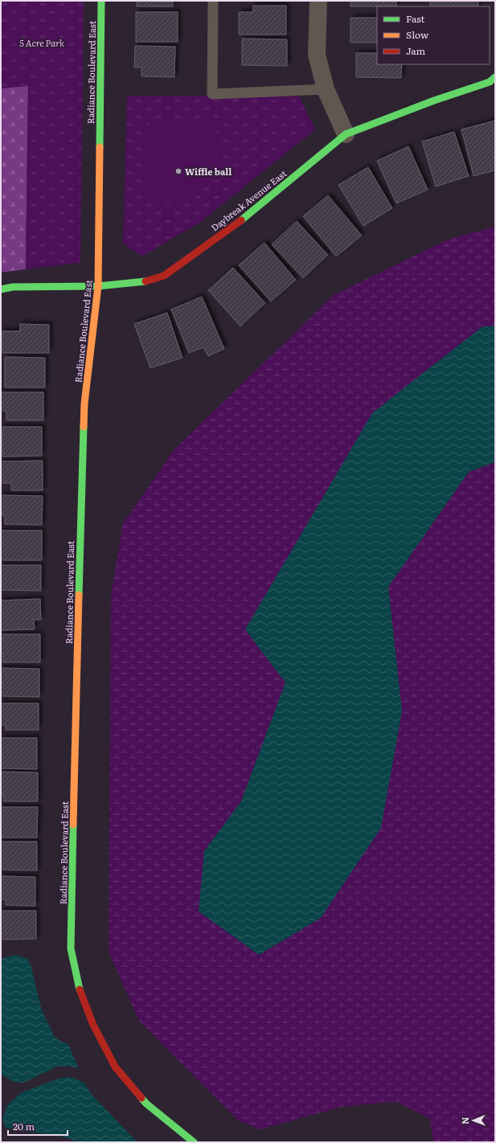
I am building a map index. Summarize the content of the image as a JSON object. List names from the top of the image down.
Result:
{
  "streets": {
    "street": ["Radiance Boulevard East", "Daybreak Avenue East"]
  },
  "crossings": [
    ["Radiance Boulevard East", "Daybreak Avenue East"]
  ],
  "parks": ["5 Acre Park"],
  "places": ["Wiffle ball"],
  "legend": ["Fast", "Slow", "Jam"],
  "scale_bar": "20 m",
  "north": "left"
}
